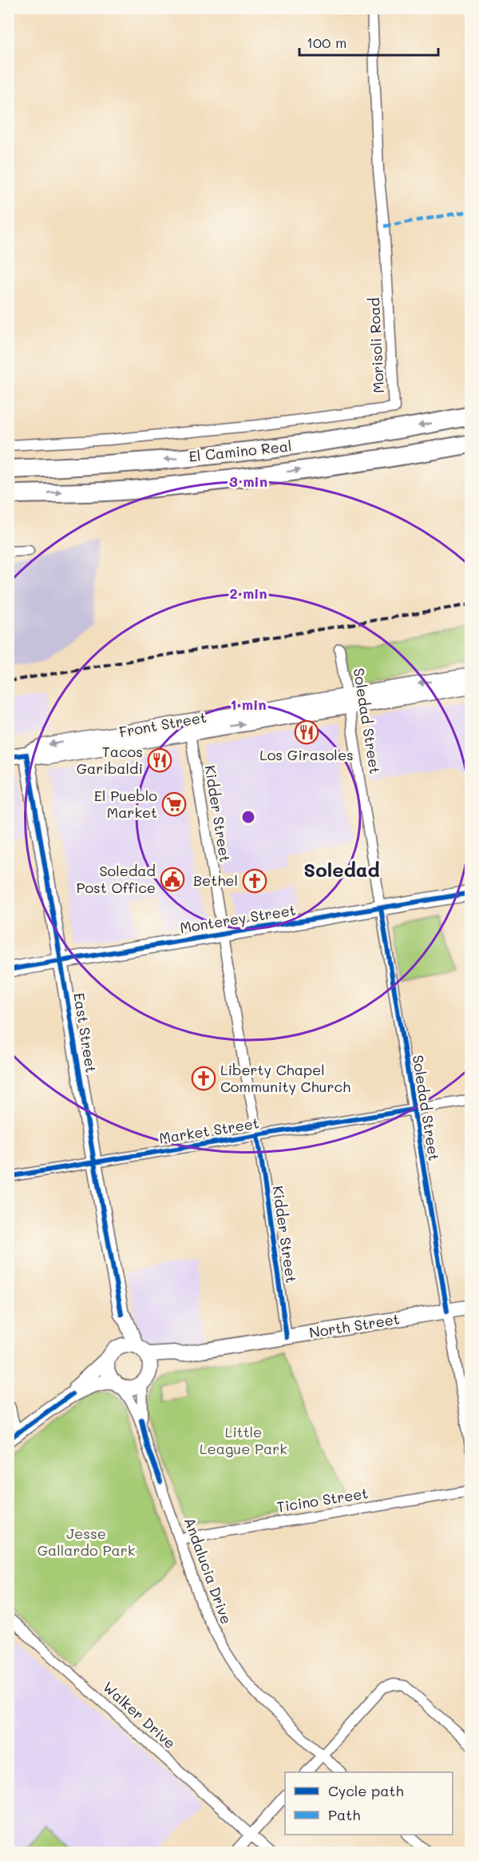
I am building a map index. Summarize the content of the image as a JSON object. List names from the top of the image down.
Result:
{
  "streets": {
    "highway": ["El Camino Real"],
    "main road": [
      "Front Street",
      "Monterey Street",
      "East Street",
      "North Street"
    ],
    "street": [
      "Morisoli Road",
      "Soledad Street",
      "Kidder Street",
      "Market Street",
      "Ticino Street",
      "Andalucia Drive",
      "Walker Drive"
    ]
  },
  "crossings": [
    ["Soledad Street", "Front Street"],
    ["Soledad Street", "Monterey Street"],
    ["Soledad Street", "Market Street"],
    ["Soledad Street", "North Street"],
    ["Front Street", "Kidder Street"],
    ["Front Street", "East Street"],
    ["Kidder Street", "Monterey Street"],
    ["Kidder Street", "Market Street"],
    ["Kidder Street", "North Street"],
    ["Monterey Street", "East Street"],
    ["East Street", "Market Street"],
    ["East Street", "North Street"],
    ["East Street", "Andalucia Drive"],
    ["North Street", "Andalucia Drive"],
    ["Ticino Street", "Andalucia Drive"]
  ],
  "districts": ["Soledad"],
  "parks": ["Little League Park", "Jesse Gallardo Park"],
  "places": {
    "restaurant": ["Los Girasoles", "Tacos Garibaldi"],
    "supermarket": ["El Pueblo Market"],
    "public building": ["Soledad Post Office"],
    "church": ["Bethel", "Liberty Chapel Community Church"]
  },
  "legend": ["Cycle path", "Path"],
  "scale_bar": "100 m",
  "rings": ["3 min", "2 min", "1 min"]
}
